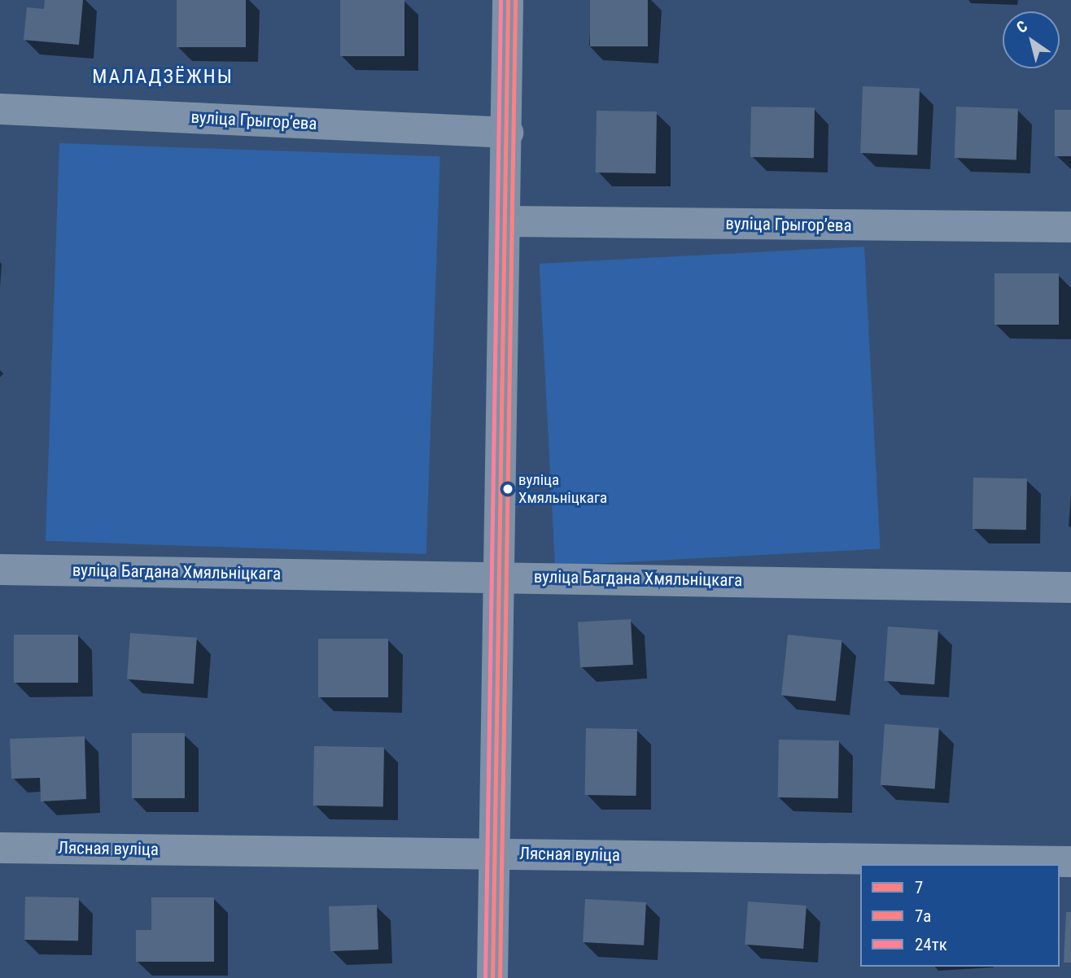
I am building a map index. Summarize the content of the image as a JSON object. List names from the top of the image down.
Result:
{
  "streets": {
    "street": ["вуліца Грыгорʼева", "вуліца Багдана Хмяльніцкага", "Лясная вуліца"]
  },
  "districts": ["МАЛАДЗЁЖНЫ"],
  "places": ["вуліца Хмяльніцкага"],
  "lines": ["transit line 7", "transit line 7а", "transit line 24тк"],
  "legend": ["7", "7а", "24тк"],
  "north": "top left"
}
